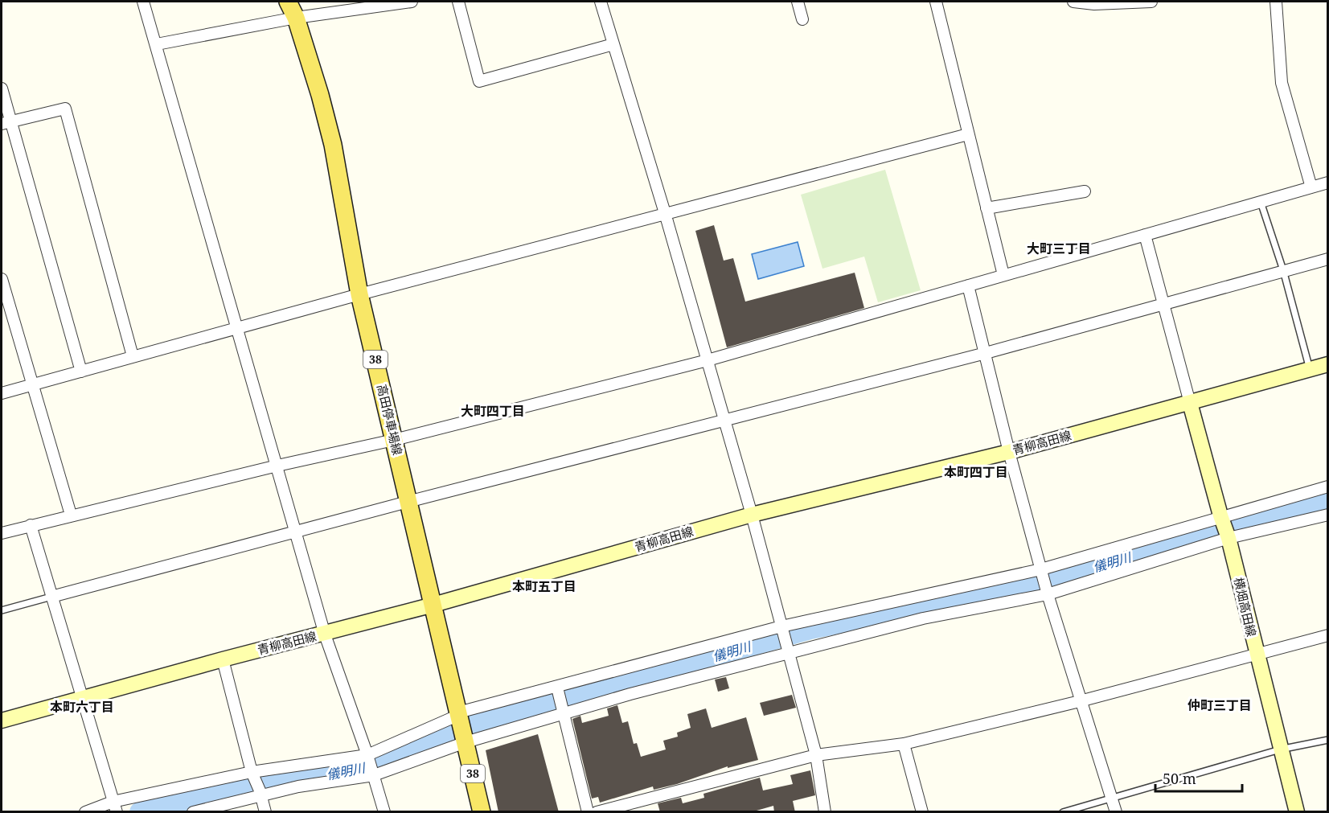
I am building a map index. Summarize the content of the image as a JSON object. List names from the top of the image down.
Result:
{
  "streets": {
    "main road": [
      "38",
      "高田停車場線",
      "青柳高田線",
      "横畑高田線"
    ]
  },
  "crossings": [
    ["高田停車場線", "青柳高田線"],
    ["青柳高田線", "横畑高田線"]
  ],
  "districts": [
    "大町三丁目",
    "大町四丁目",
    "本町四丁目",
    "本町五丁目",
    "仲町三丁目",
    "本町六丁目"
  ],
  "water": ["儀明川"],
  "scale_bar": "50 m"
}
